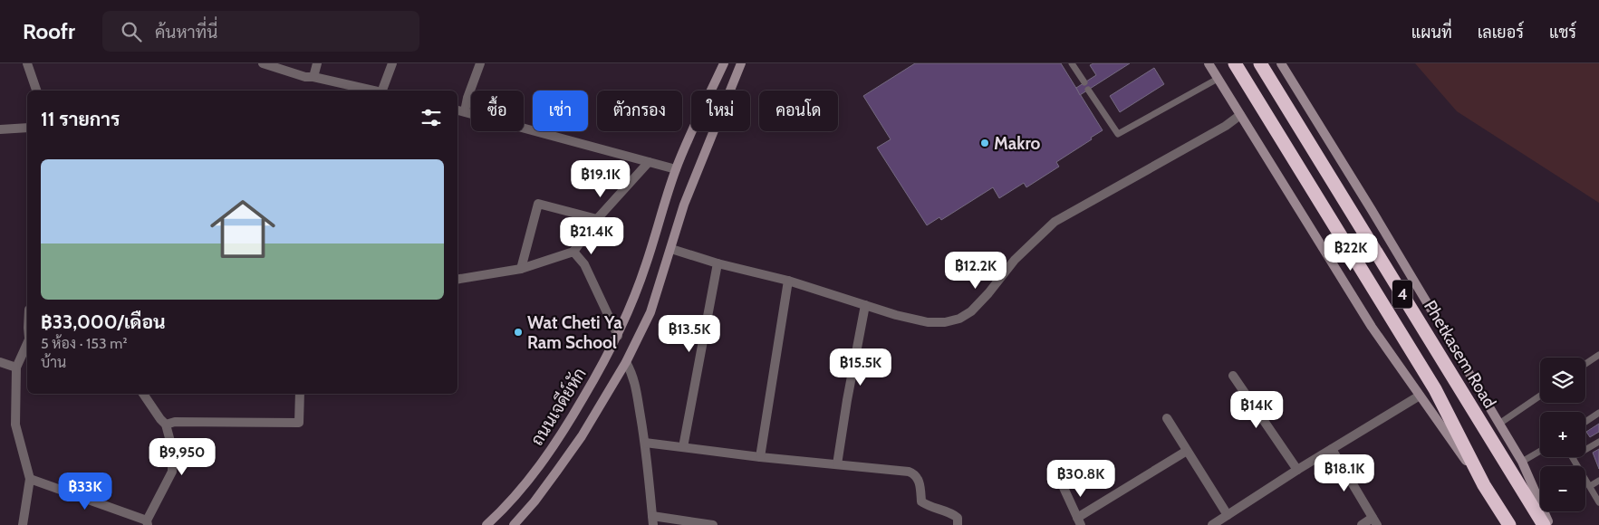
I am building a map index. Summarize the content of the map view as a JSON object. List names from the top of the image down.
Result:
{
  "streets": {
    "highway": ["4", "Phetkasem Road"],
    "main road": ["ถนนเจดีย์หัก"]
  },
  "places": ["Makro", "Wat Cheti Ya Ram School"],
  "page": {
    "header": "Roofr",
    "search": "ค้นหาที่นี่",
    "nav": ["แผนที่", "เลเยอร์", "แชร์"],
    "chip": [
      "ซื้อ",
      "เช่า",
      "ตัวกรอง",
      "ใหม่",
      "คอนโด"
    ],
    "heading": "11 รายการ",
    "list": [
      {
        "name": "฿33,000/เดือน",
        "note": "5 ห้อง · 153 m² · บ้าน"
      }
    ],
    "price": [
      "฿19.1K",
      "฿21.4K",
      "฿22K",
      "฿12.2K",
      "฿13.5K",
      "฿15.5K",
      "฿14K",
      "฿9,950",
      "฿18.1K",
      "฿30.8K",
      "฿33K"
    ],
    "map_buttons": ["+", "−"]
  }
}
